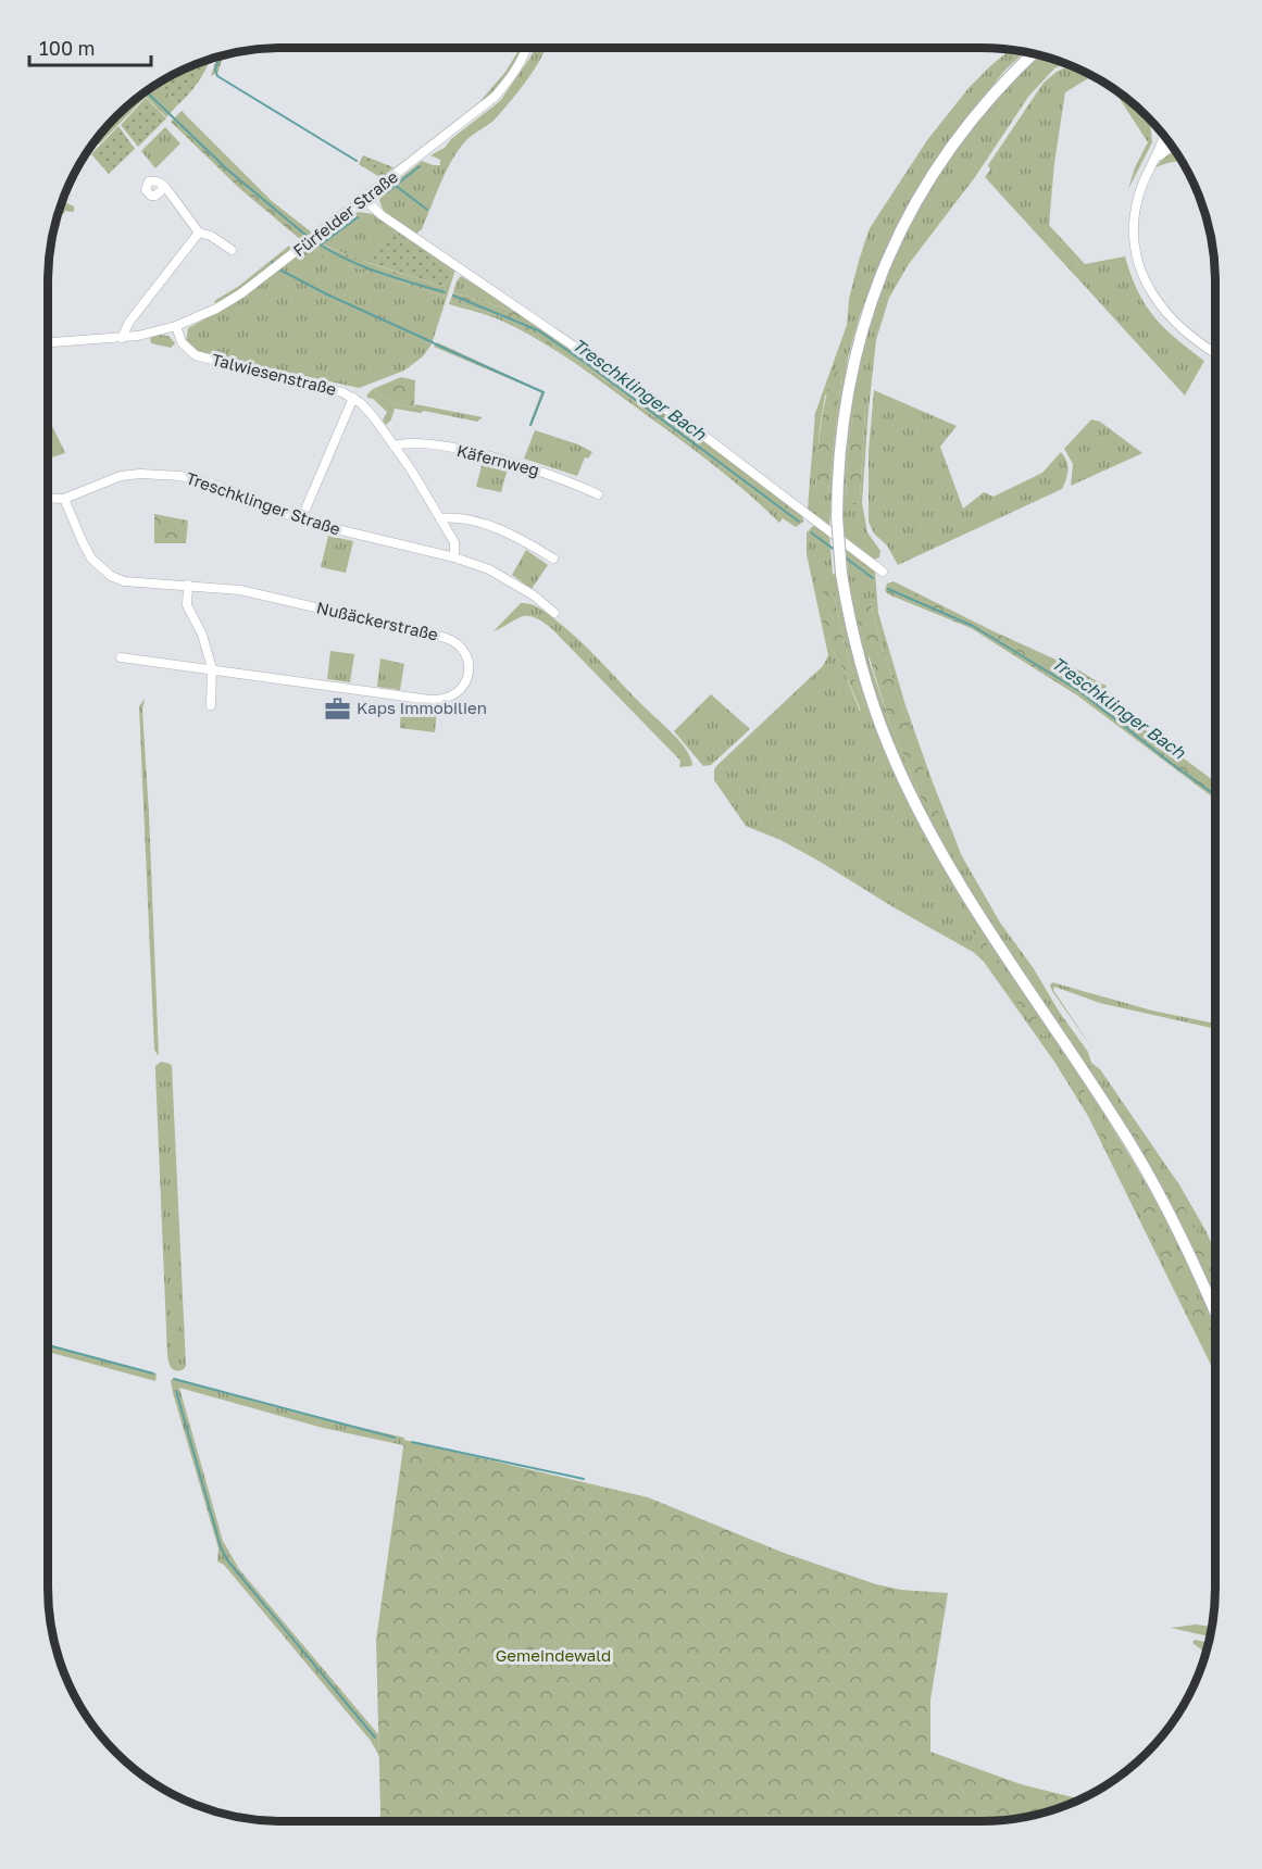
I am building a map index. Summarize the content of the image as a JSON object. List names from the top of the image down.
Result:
{
  "streets": {
    "street": [
      "Fürfelder Straße",
      "Talwiesenstraße",
      "Käfernweg",
      "Treschklinger Straße",
      "Nußäckerstraße"
    ]
  },
  "crossings": [
    ["Fürfelder Straße", "Talwiesenstraße"],
    ["Talwiesenstraße", "Käfernweg"],
    ["Talwiesenstraße", "Treschklinger Straße"],
    ["Treschklinger Straße", "Nußäckerstraße"]
  ],
  "water": ["Treschklinger Bach"],
  "parks": ["Gemeindewald"],
  "places": {
    "office": ["Kaps Immobilien"]
  },
  "scale_bar": "100 m"
}
